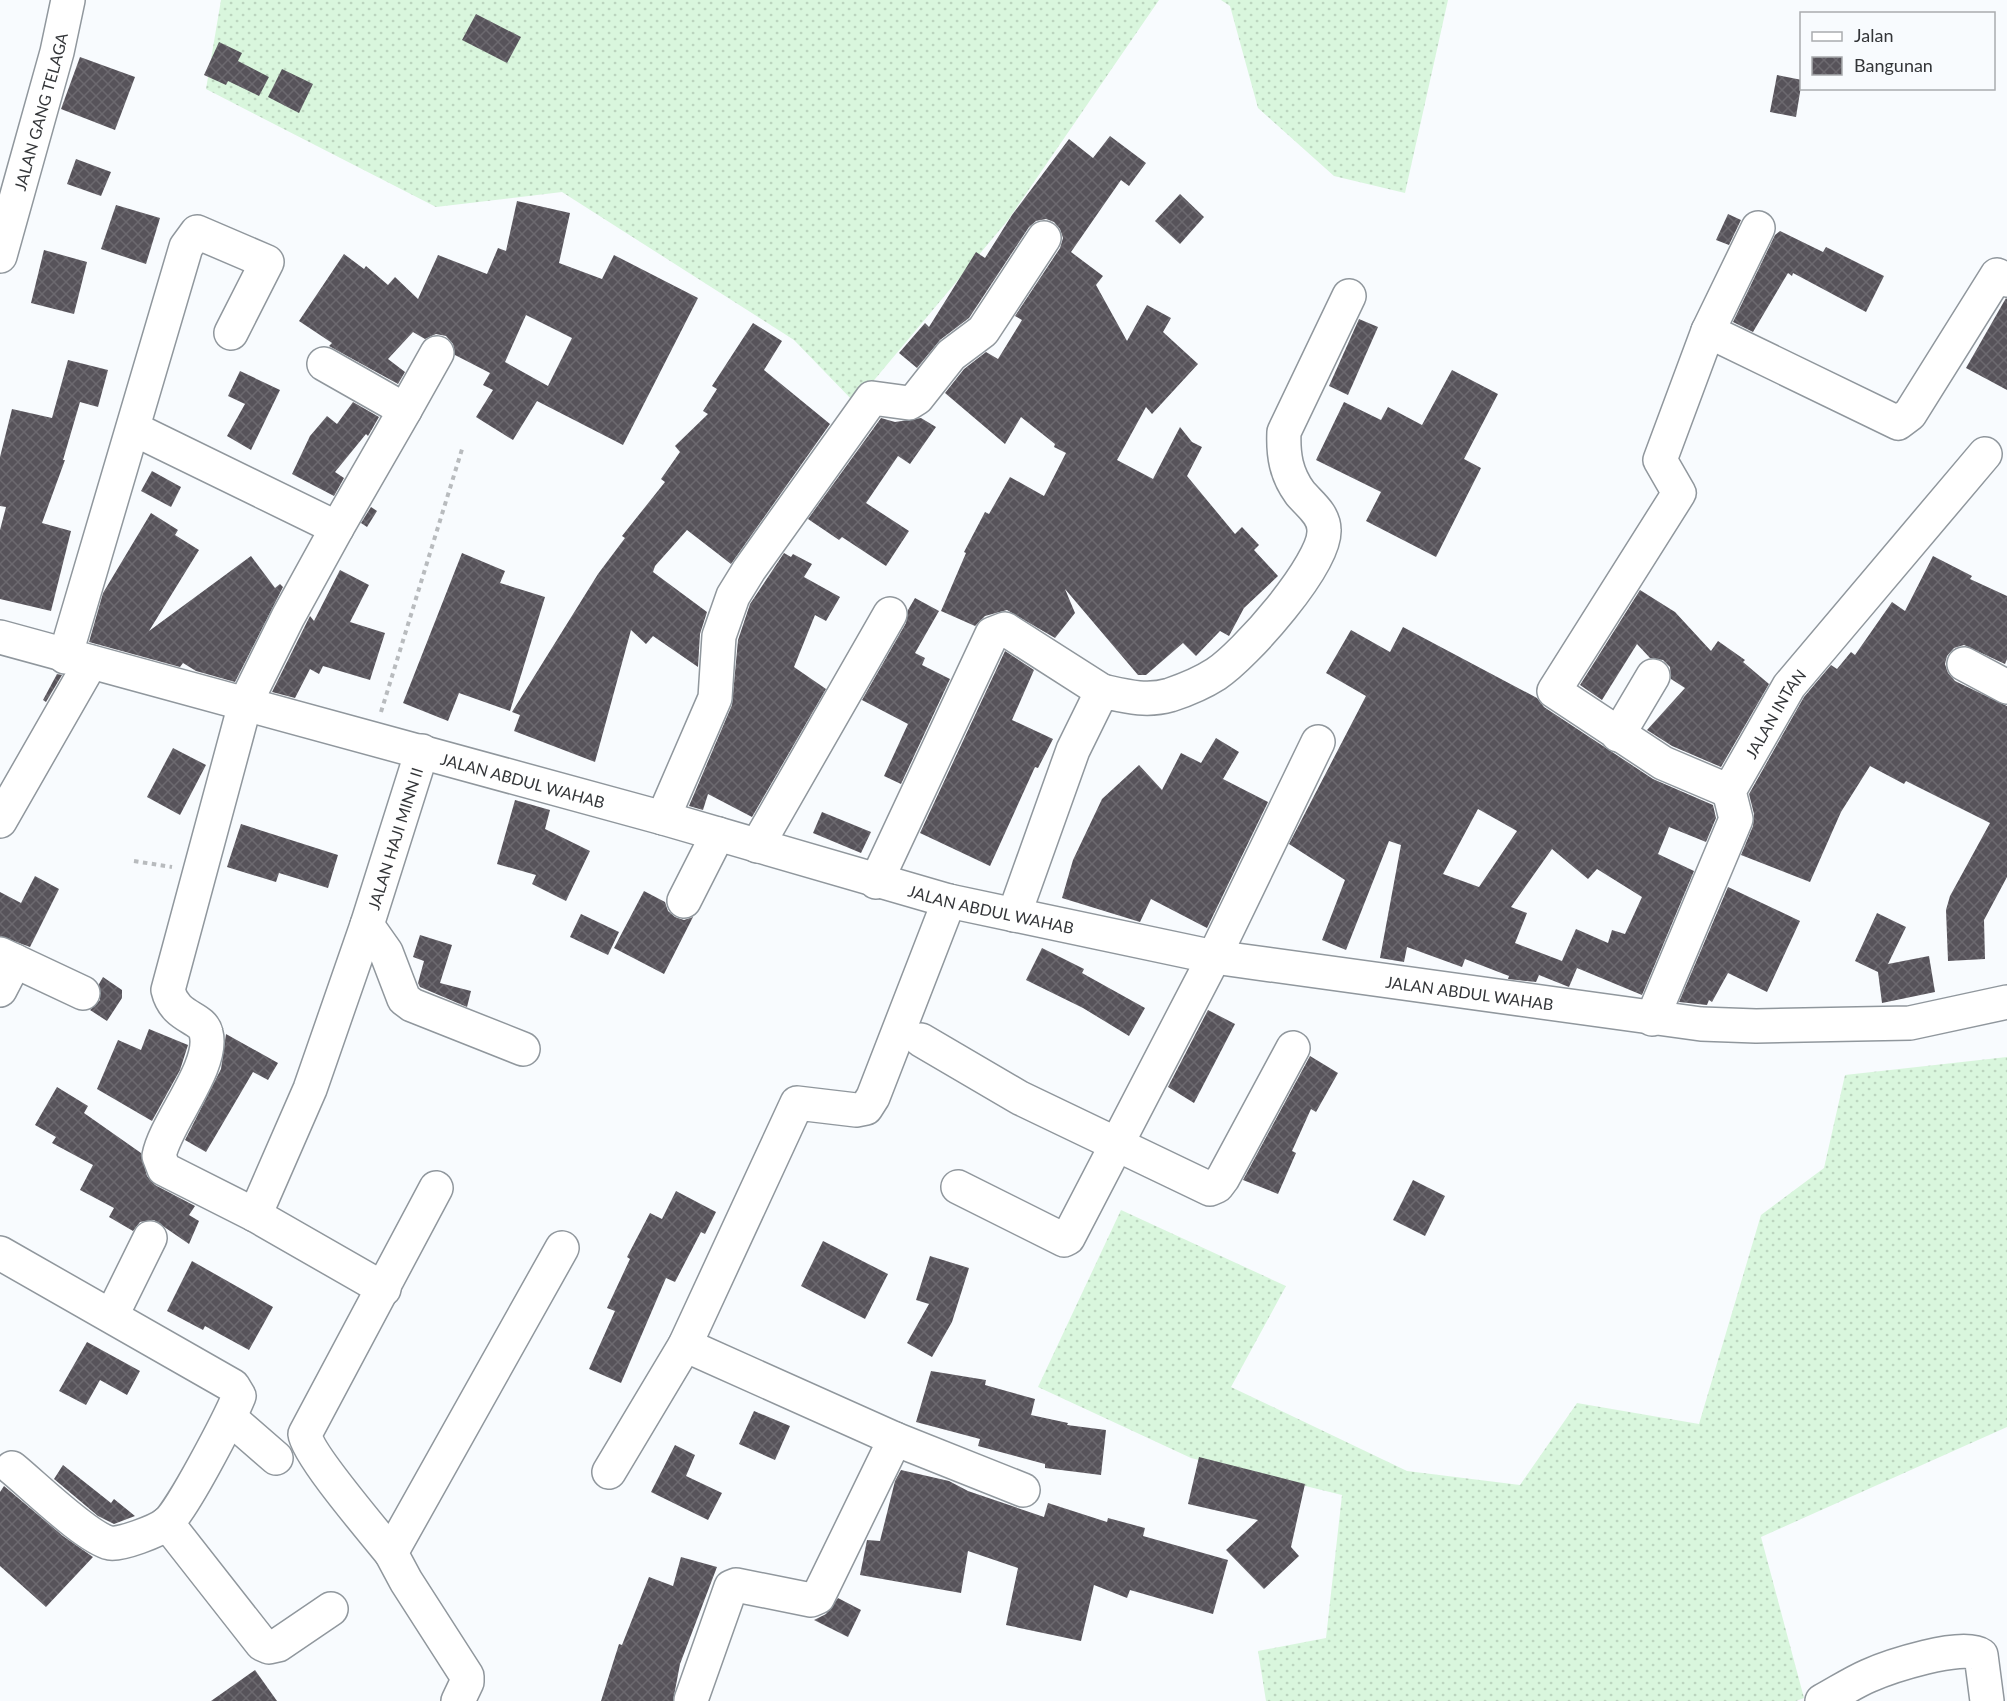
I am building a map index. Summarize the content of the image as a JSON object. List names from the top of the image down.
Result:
{
  "streets": {
    "street": [
      "JALAN GANG TELAGA",
      "JALAN INTAN",
      "JALAN ABDUL WAHAB",
      "JALAN HAJI MINN II"
    ]
  },
  "crossings": [
    ["JALAN ABDUL WAHAB", "JALAN HAJI MINN II"]
  ],
  "legend": ["Jalan", "Bangunan"]
}
